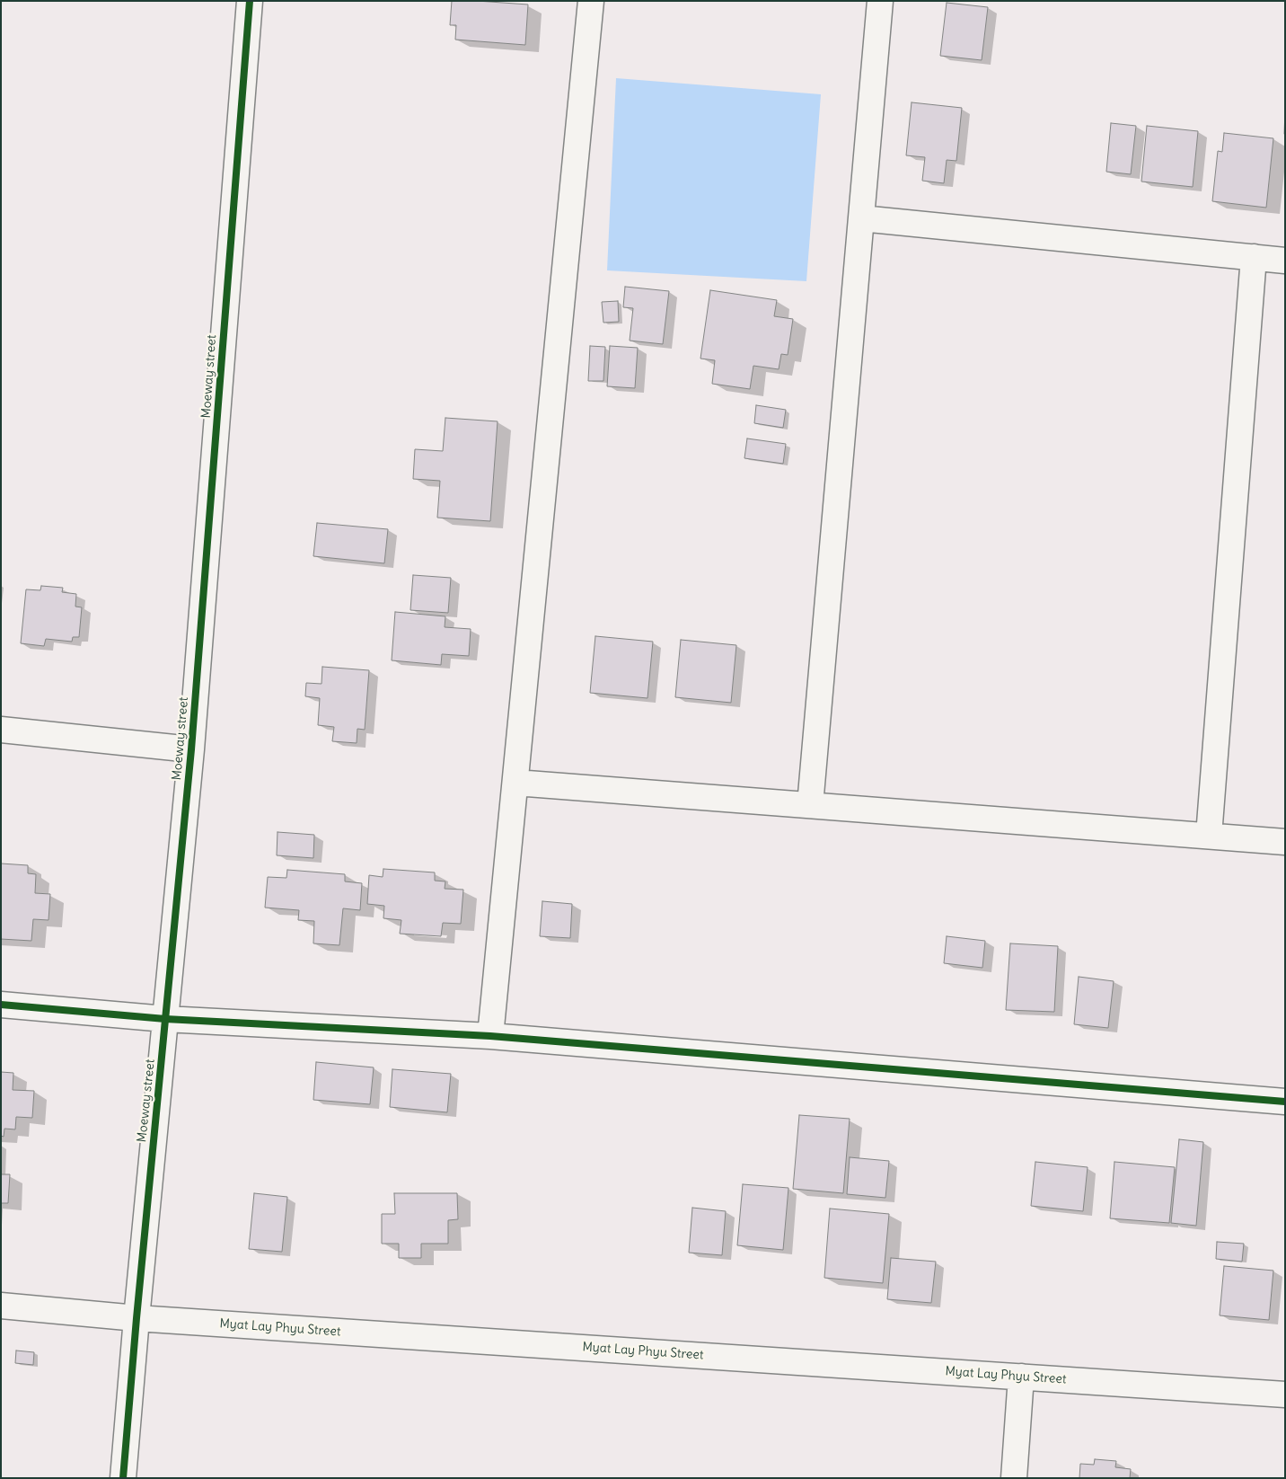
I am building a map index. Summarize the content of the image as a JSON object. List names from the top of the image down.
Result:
{
  "streets": {
    "street": ["Moeway street", "Myat Lay Phyu Street"]
  },
  "crossings": [
    ["Moeway street", "Myat Lay Phyu Street"]
  ]
}
